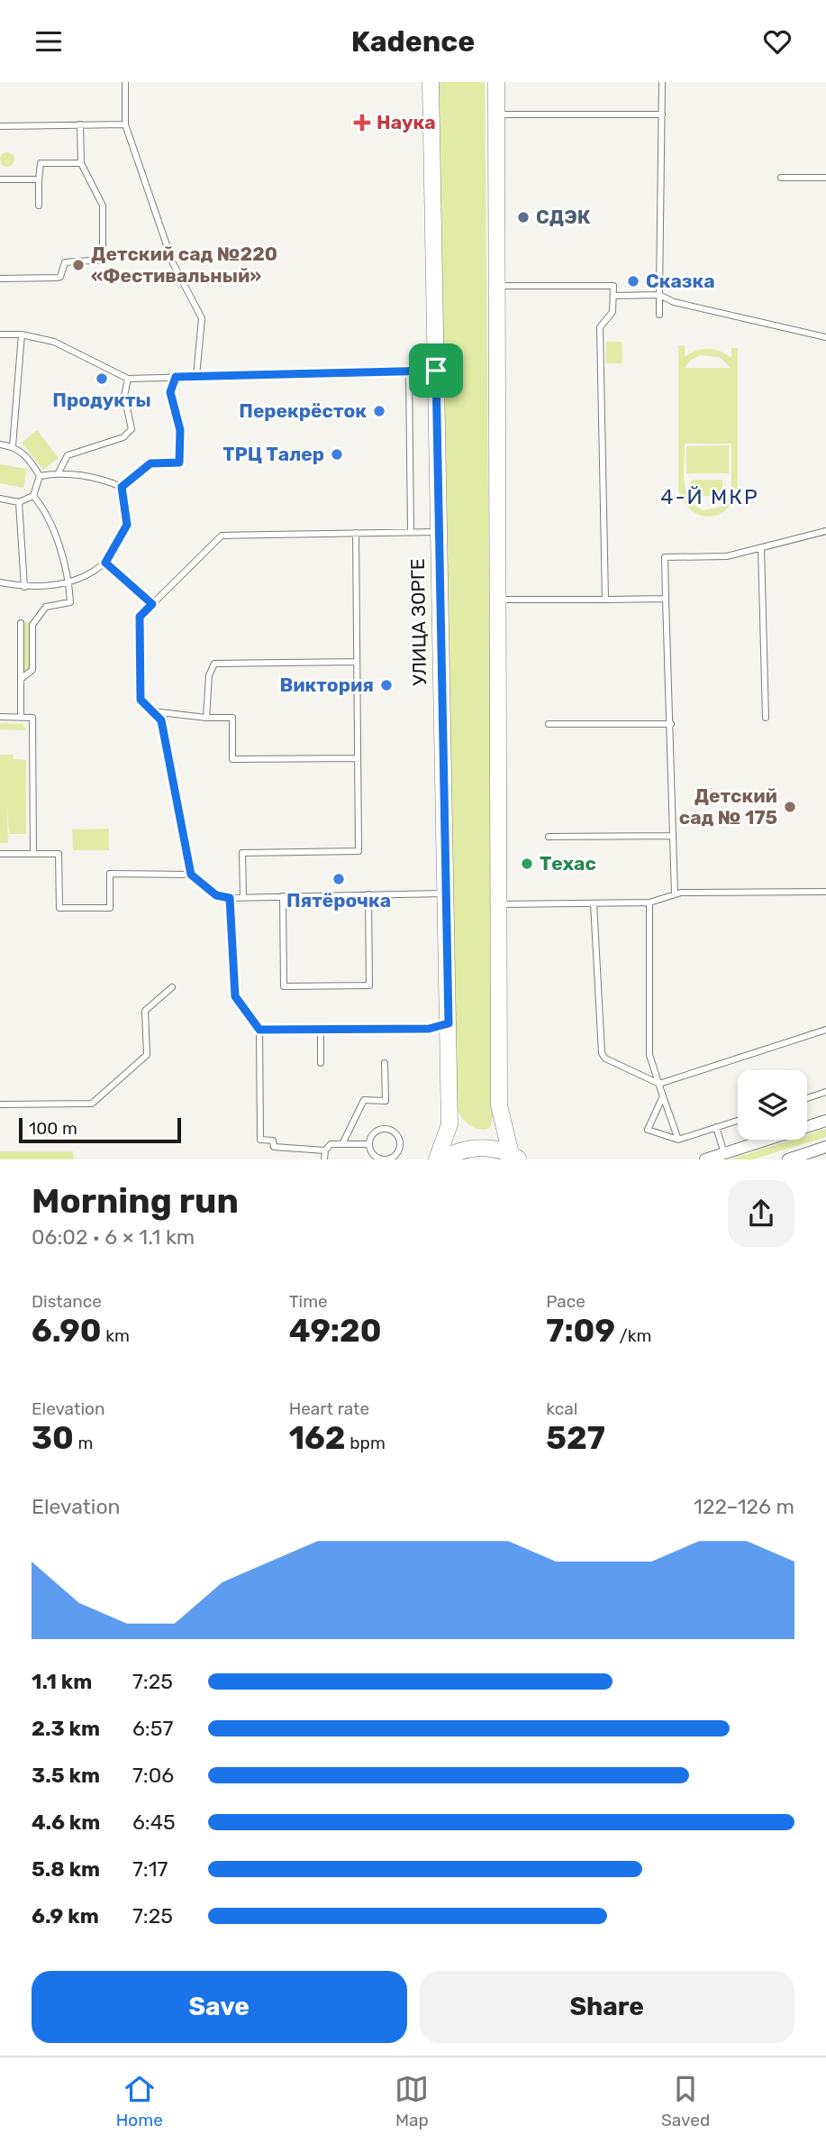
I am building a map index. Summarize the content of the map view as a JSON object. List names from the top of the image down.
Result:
{
  "streets": {
    "main road": ["УЛИЦА ЗОРГЕ"]
  },
  "districts": ["4-Й МКР"],
  "places": {
    "health": ["Наука"],
    "other": [
      "СДЭК",
      "Детский сад №220 «Фестивальный»",
      "Сказка",
      "Продукты",
      "Перекрёсток",
      "ТРЦ Талер",
      "Виктория",
      "Детский сад № 175",
      "Техас",
      "Пятёрочка"
    ]
  },
  "scale_bar": "100 m",
  "page": {
    "header": "Kadence",
    "scale": "100 m",
    "heading": ["Morning run", "06:02 · 6 × 1.1 km"],
    "stats": [
      ["Distance", "6.90 km"],
      ["Time", "49:20"],
      ["Pace", "7:09 /km"],
      ["Elevation", "30 m"],
      ["Heart rate", "162 bpm"],
      ["kcal", "527"]
    ],
    "chart": ["Elevation", "122–126 m"],
    "list": [
      {
        "name": "1.1 km",
        "note": "7:25"
      },
      {
        "name": "2.3 km",
        "note": "6:57"
      },
      {
        "name": "3.5 km",
        "note": "7:06"
      },
      {
        "name": "4.6 km",
        "note": "6:45"
      },
      {
        "name": "5.8 km",
        "note": "7:17"
      },
      {
        "name": "6.9 km",
        "note": "7:25"
      }
    ],
    "buttons": ["Save", "Share"],
    "tabs": ["Home", "Map", "Saved"]
  }
}
